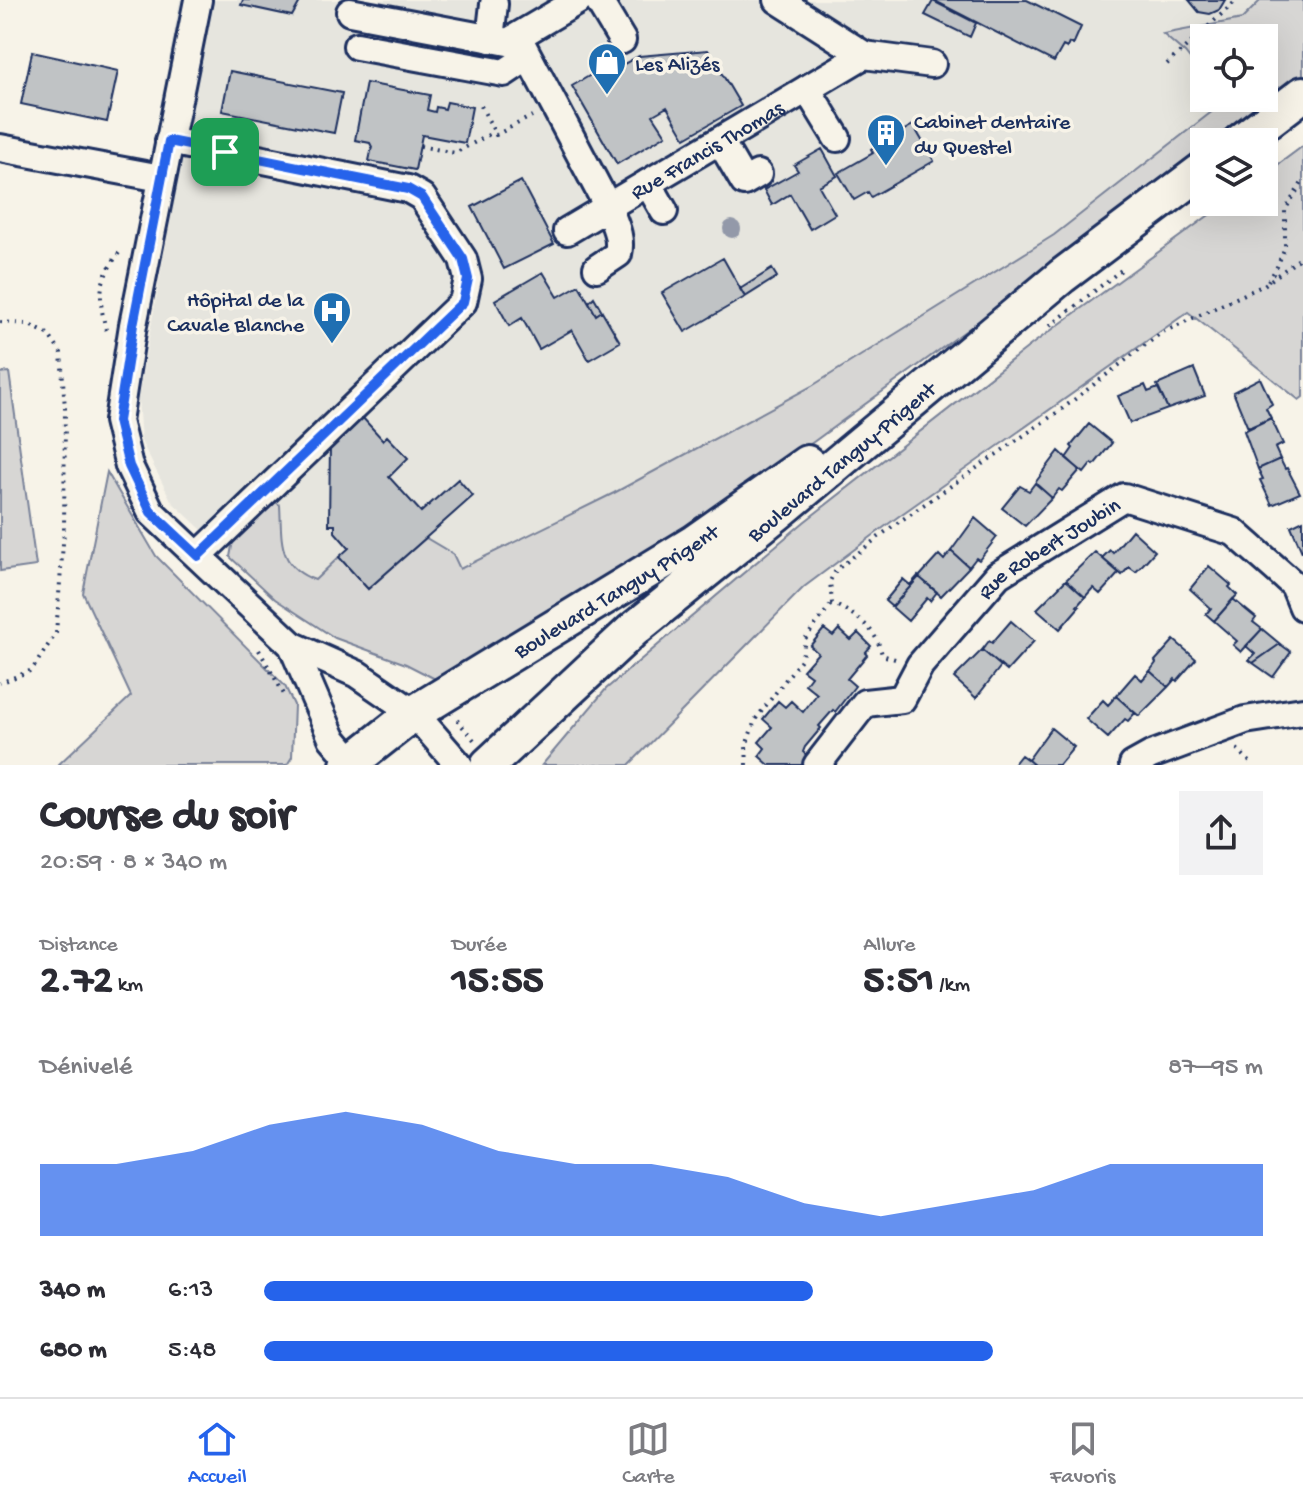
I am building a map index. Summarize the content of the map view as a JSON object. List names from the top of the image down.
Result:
{
  "streets": {
    "main road": ["Boulevard Tanguy-Prigent", "Boulevard Tanguy Prigent"],
    "street": ["Rue Francis Thomas", "Rue Robert Joubin"]
  },
  "crossings": [
    ["Boulevard Tanguy-Prigent", "Boulevard Tanguy Prigent"]
  ],
  "places": {
    "shop": ["Les Alizés"],
    "building": ["Cabinet dentaire du Questel"],
    "hospital": ["Hôpital de la Cavale Blanche"]
  },
  "page": {
    "heading": ["Course du soir", "20:59 · 8 × 340 m"],
    "stats": [
      ["Distance", "2.72 km"],
      ["Durée", "15:55"],
      ["Allure", "5:51 /km"]
    ],
    "chart": ["Dénivelé", "87–95 m"],
    "list": [
      {
        "name": "340 m",
        "note": "6:13"
      },
      {
        "name": "680 m",
        "note": "5:48"
      }
    ],
    "tabs": ["Accueil", "Carte", "Favoris"]
  }
}
